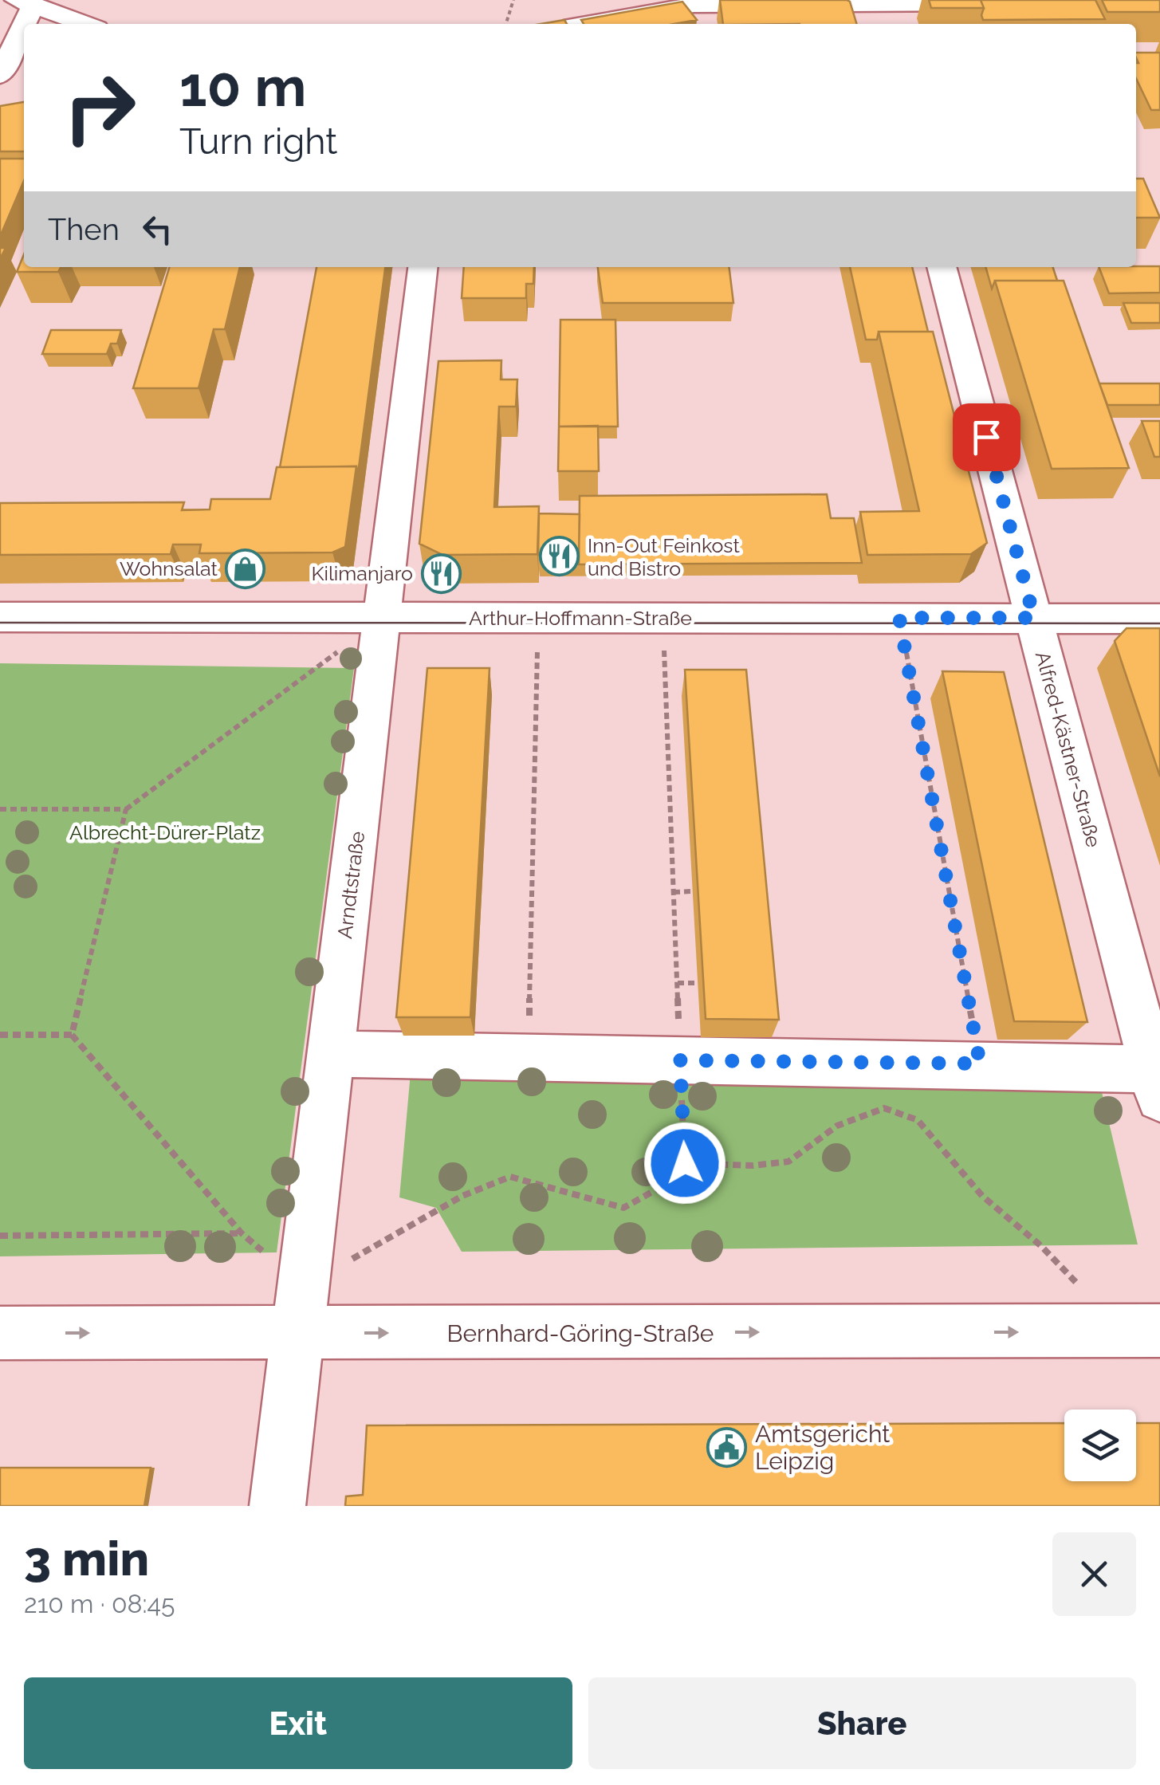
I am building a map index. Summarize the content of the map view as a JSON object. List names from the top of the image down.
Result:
{
  "streets": {
    "street": [
      "Arthur-Hoffmann-Straße",
      "Alfred-Kästner-Straße",
      "Arndtstraße",
      "Bernhard-Göring-Straße"
    ]
  },
  "crossings": [
    ["Arthur-Hoffmann-Straße", "Alfred-Kästner-Straße"],
    ["Arthur-Hoffmann-Straße", "Arndtstraße"],
    ["Arndtstraße", "Bernhard-Göring-Straße"]
  ],
  "parks": ["Albrecht-Dürer-Platz"],
  "places": {
    "restaurant": ["Inn-Out Feinkost und Bistro", "Kilimanjaro"],
    "shop": ["Wohnsalat"],
    "public building": ["Amtsgericht Leipzig"]
  },
  "page": {
    "turn": ["10 m", "Turn right"],
    "then": "Then",
    "heading": ["3 min", "210 m · 08:45"],
    "buttons": ["Exit", "Share"]
  }
}
